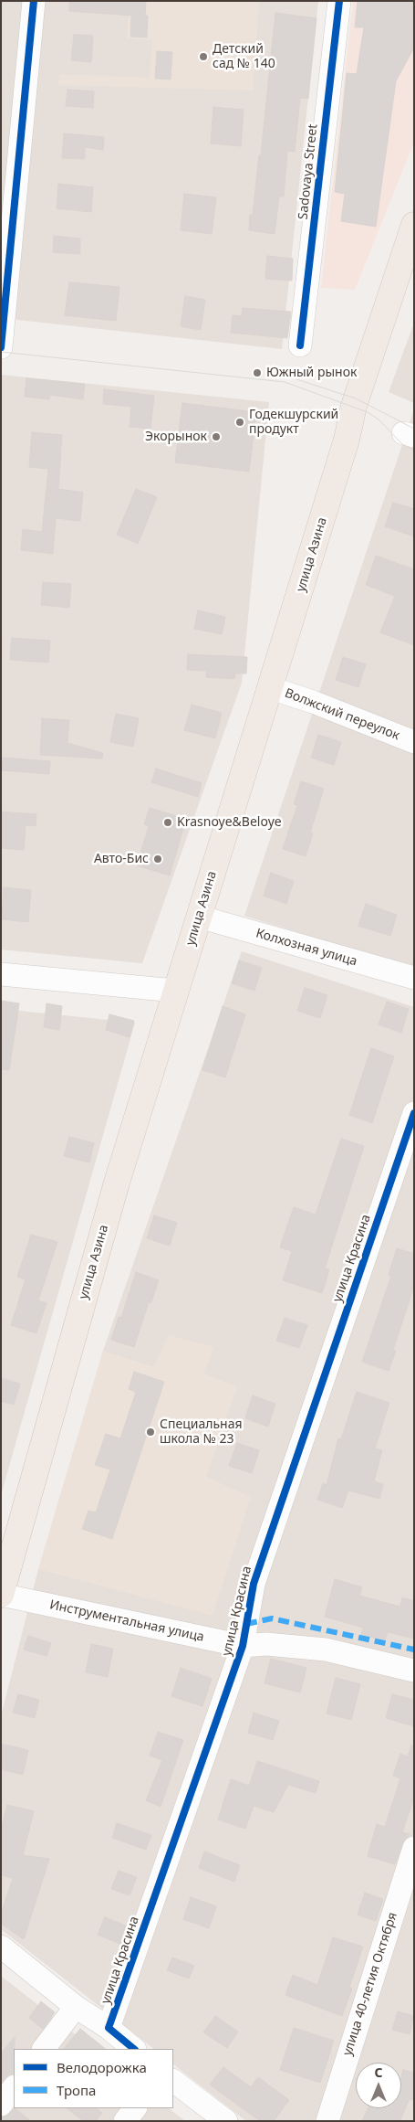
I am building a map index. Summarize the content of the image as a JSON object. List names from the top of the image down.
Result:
{
  "streets": {
    "main road": ["улица Азина"],
    "street": [
      "Sadovaya Street",
      "Волжский переулок",
      "Колхозная улица",
      "улица Красина",
      "Инструментальная улица",
      "улица 40-летия Октября"
    ]
  },
  "crossings": [
    ["улица Азина", "Волжский переулок"],
    ["улица Азина", "Колхозная улица"],
    ["улица Азина", "Инструментальная улица"],
    ["улица Красина", "Инструментальная улица"]
  ],
  "places": [
    "Детский сад № 140",
    "Южный рынок",
    "Годекшурский продукт",
    "Экорынок",
    "Krasnoye&Beloye",
    "Авто-Бис",
    "Специальная школа № 23"
  ],
  "legend": ["Велодорожка", "Тропа"],
  "north": "top"
}
